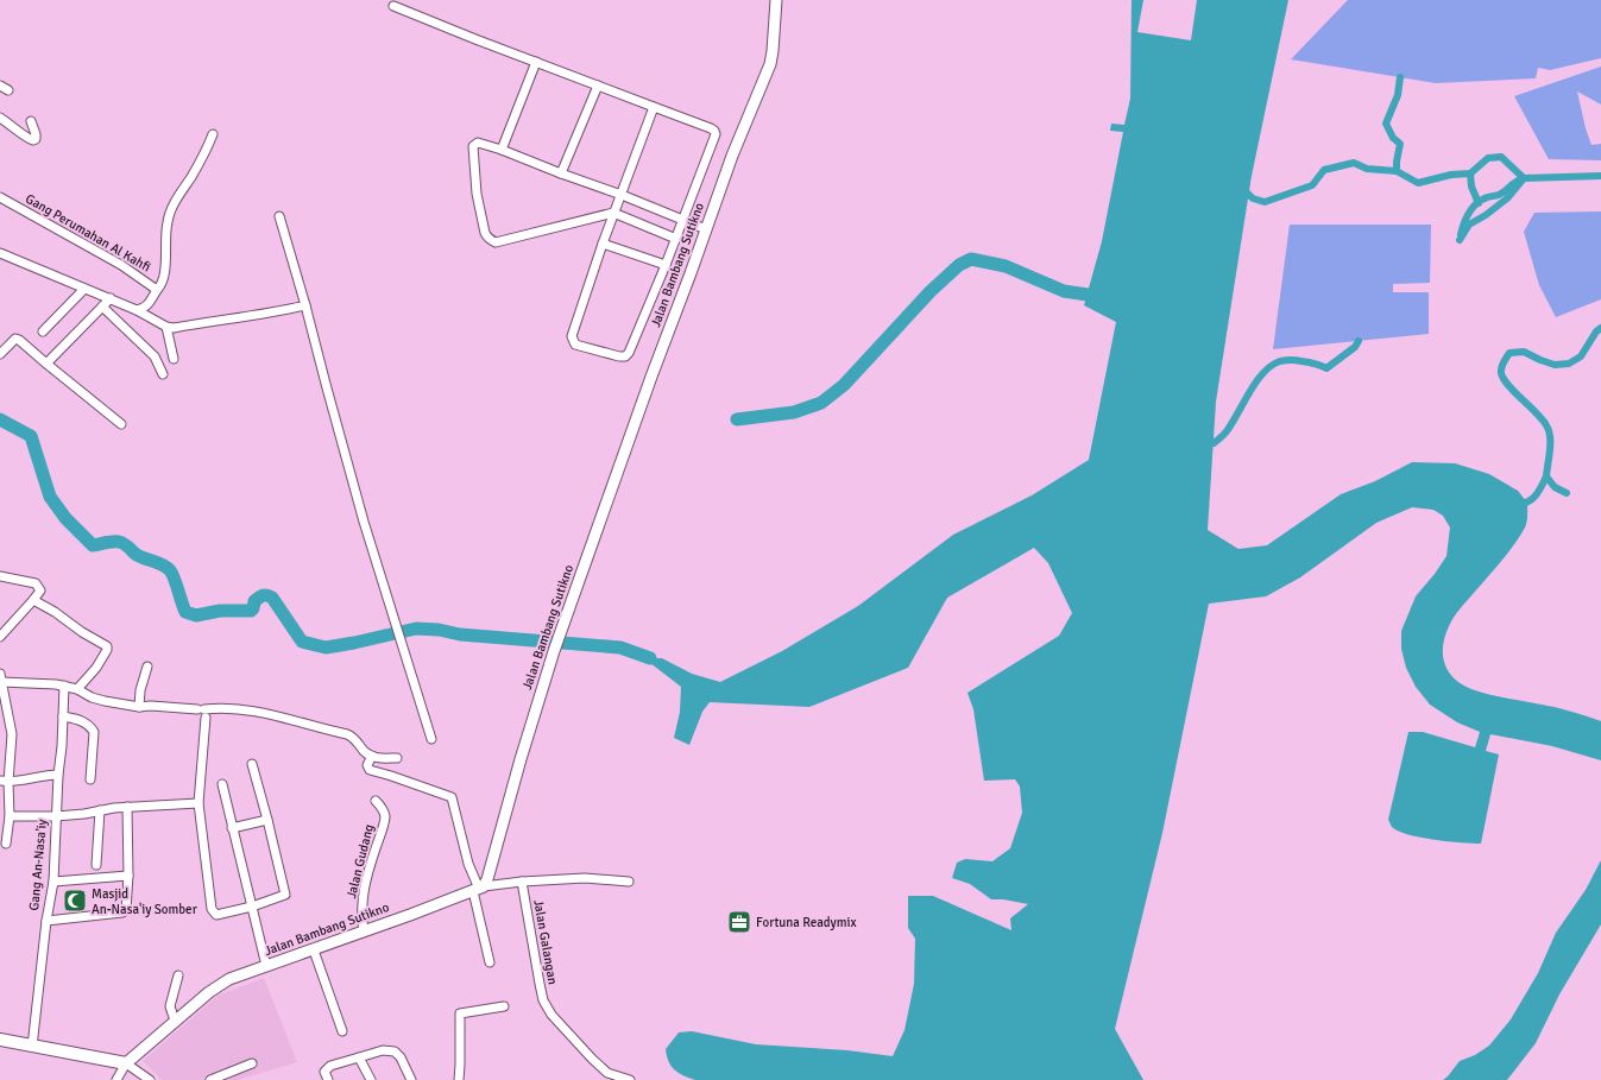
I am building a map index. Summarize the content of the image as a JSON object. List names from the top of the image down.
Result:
{
  "streets": {
    "street": [
      "Gang Perumahan Al Kahfi",
      "Jalan Bambang Sutikno",
      "Jalan Gudang",
      "Gang An-Nasa'iy",
      "Jalan Galangan"
    ]
  },
  "crossings": [
    ["Jalan Bambang Sutikno", "Jalan Gudang"]
  ],
  "places": {
    "mosque": ["Masjid An-Nasa'iy Somber"],
    "office": ["Fortuna Readymix"]
  }
}
